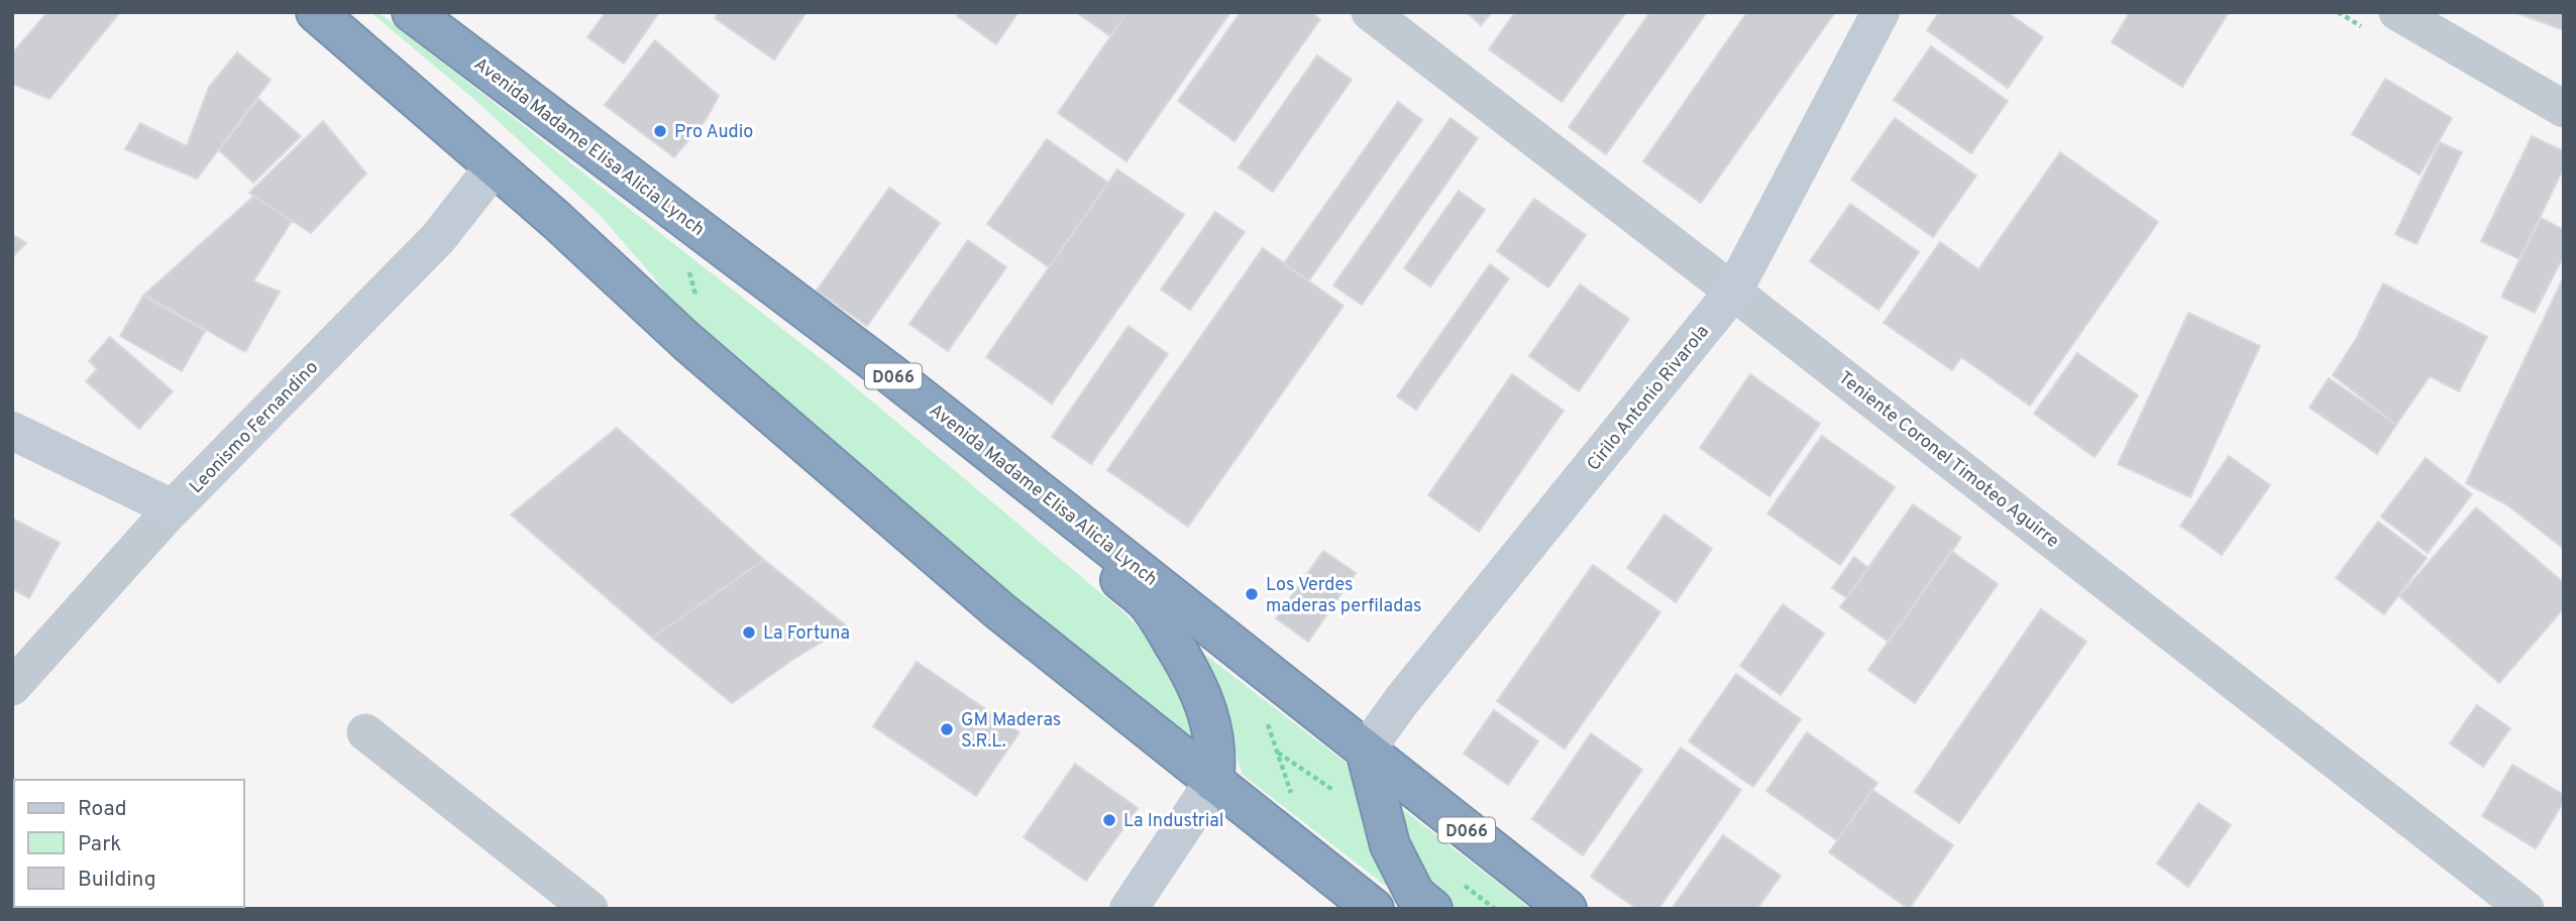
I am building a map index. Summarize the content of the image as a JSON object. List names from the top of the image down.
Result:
{
  "streets": {
    "highway": ["Avenida Madame Elisa Alicia Lynch", "D066"],
    "main road": ["Cirilo Antonio Rivarola", "Leonismo Fernandino"],
    "street": ["Teniente Coronel Timoteo Aguirre"]
  },
  "crossings": [
    ["Avenida Madame Elisa Alicia Lynch", "Cirilo Antonio Rivarola"],
    ["Cirilo Antonio Rivarola", "Teniente Coronel Timoteo Aguirre"]
  ],
  "places": [
    "Pro Audio",
    "Los Verdes maderas perfiladas",
    "La Fortuna",
    "GM Maderas S.R.L.",
    "La Industrial"
  ],
  "legend": ["Road", "Park", "Building"]
}
